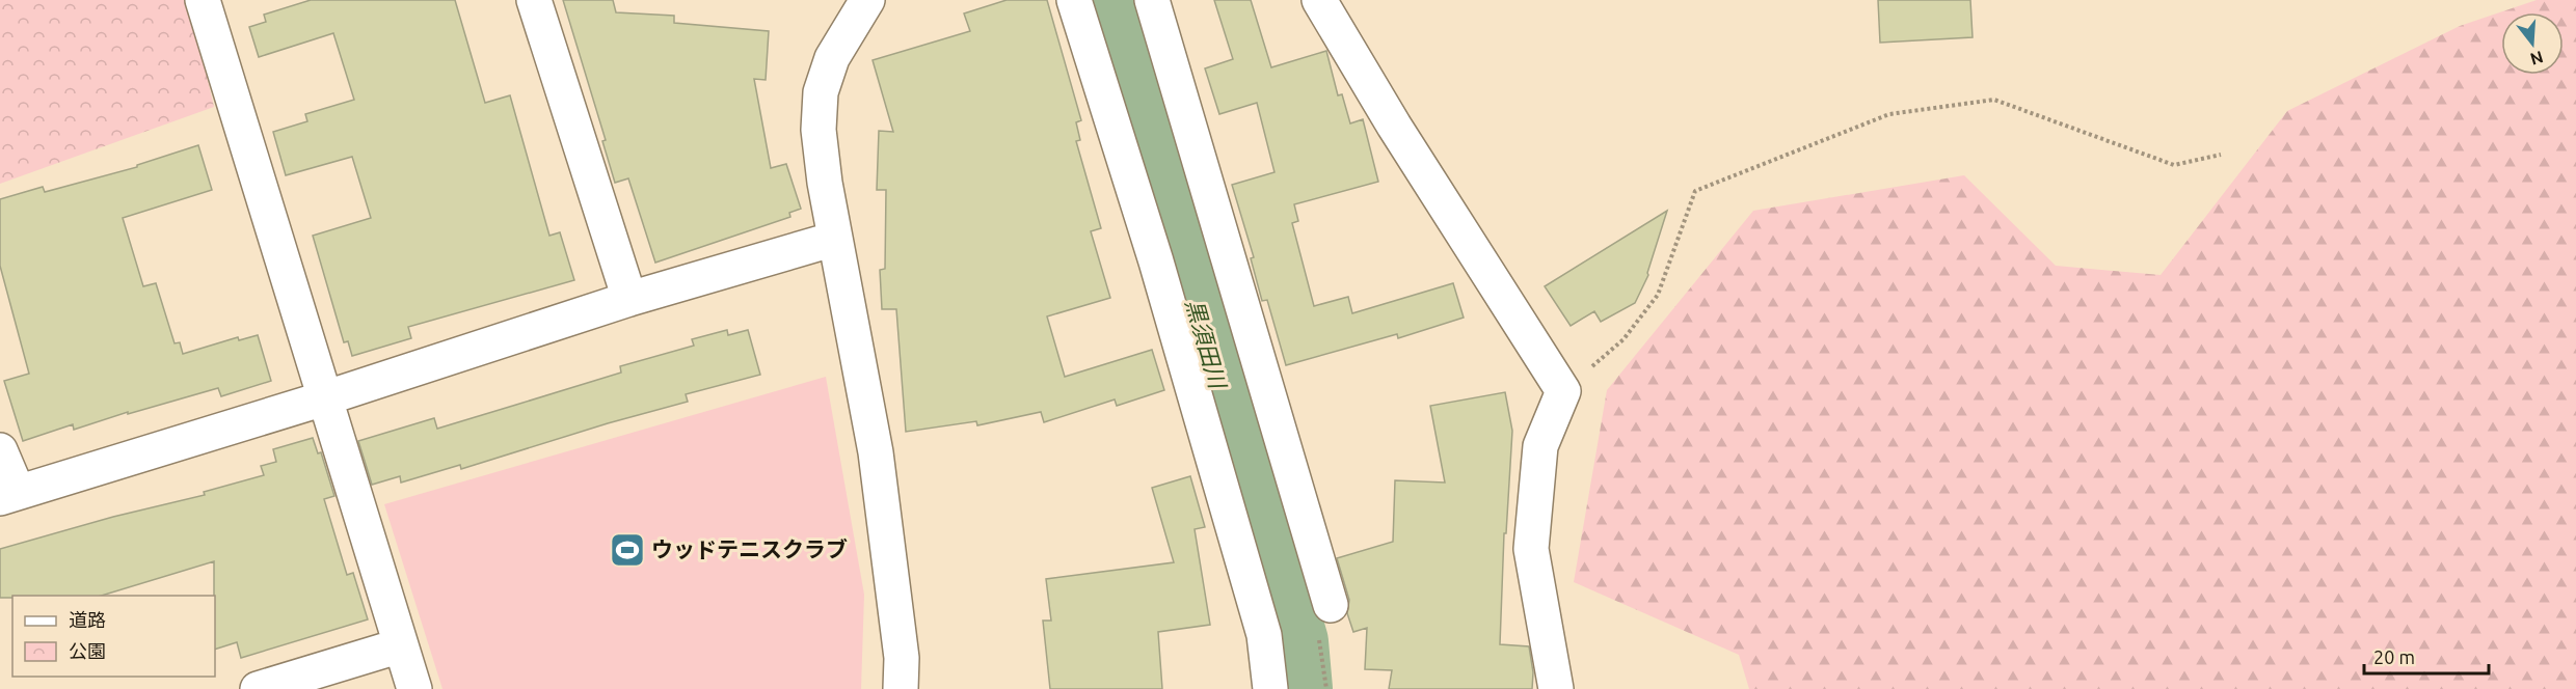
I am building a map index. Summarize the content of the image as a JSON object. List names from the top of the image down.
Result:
{
  "water": ["黒須田川"],
  "places": {
    "sports": ["ウッドテニスクラブ"]
  },
  "legend": ["道路", "公園"],
  "scale_bar": "20 m",
  "north": "bottom"
}
